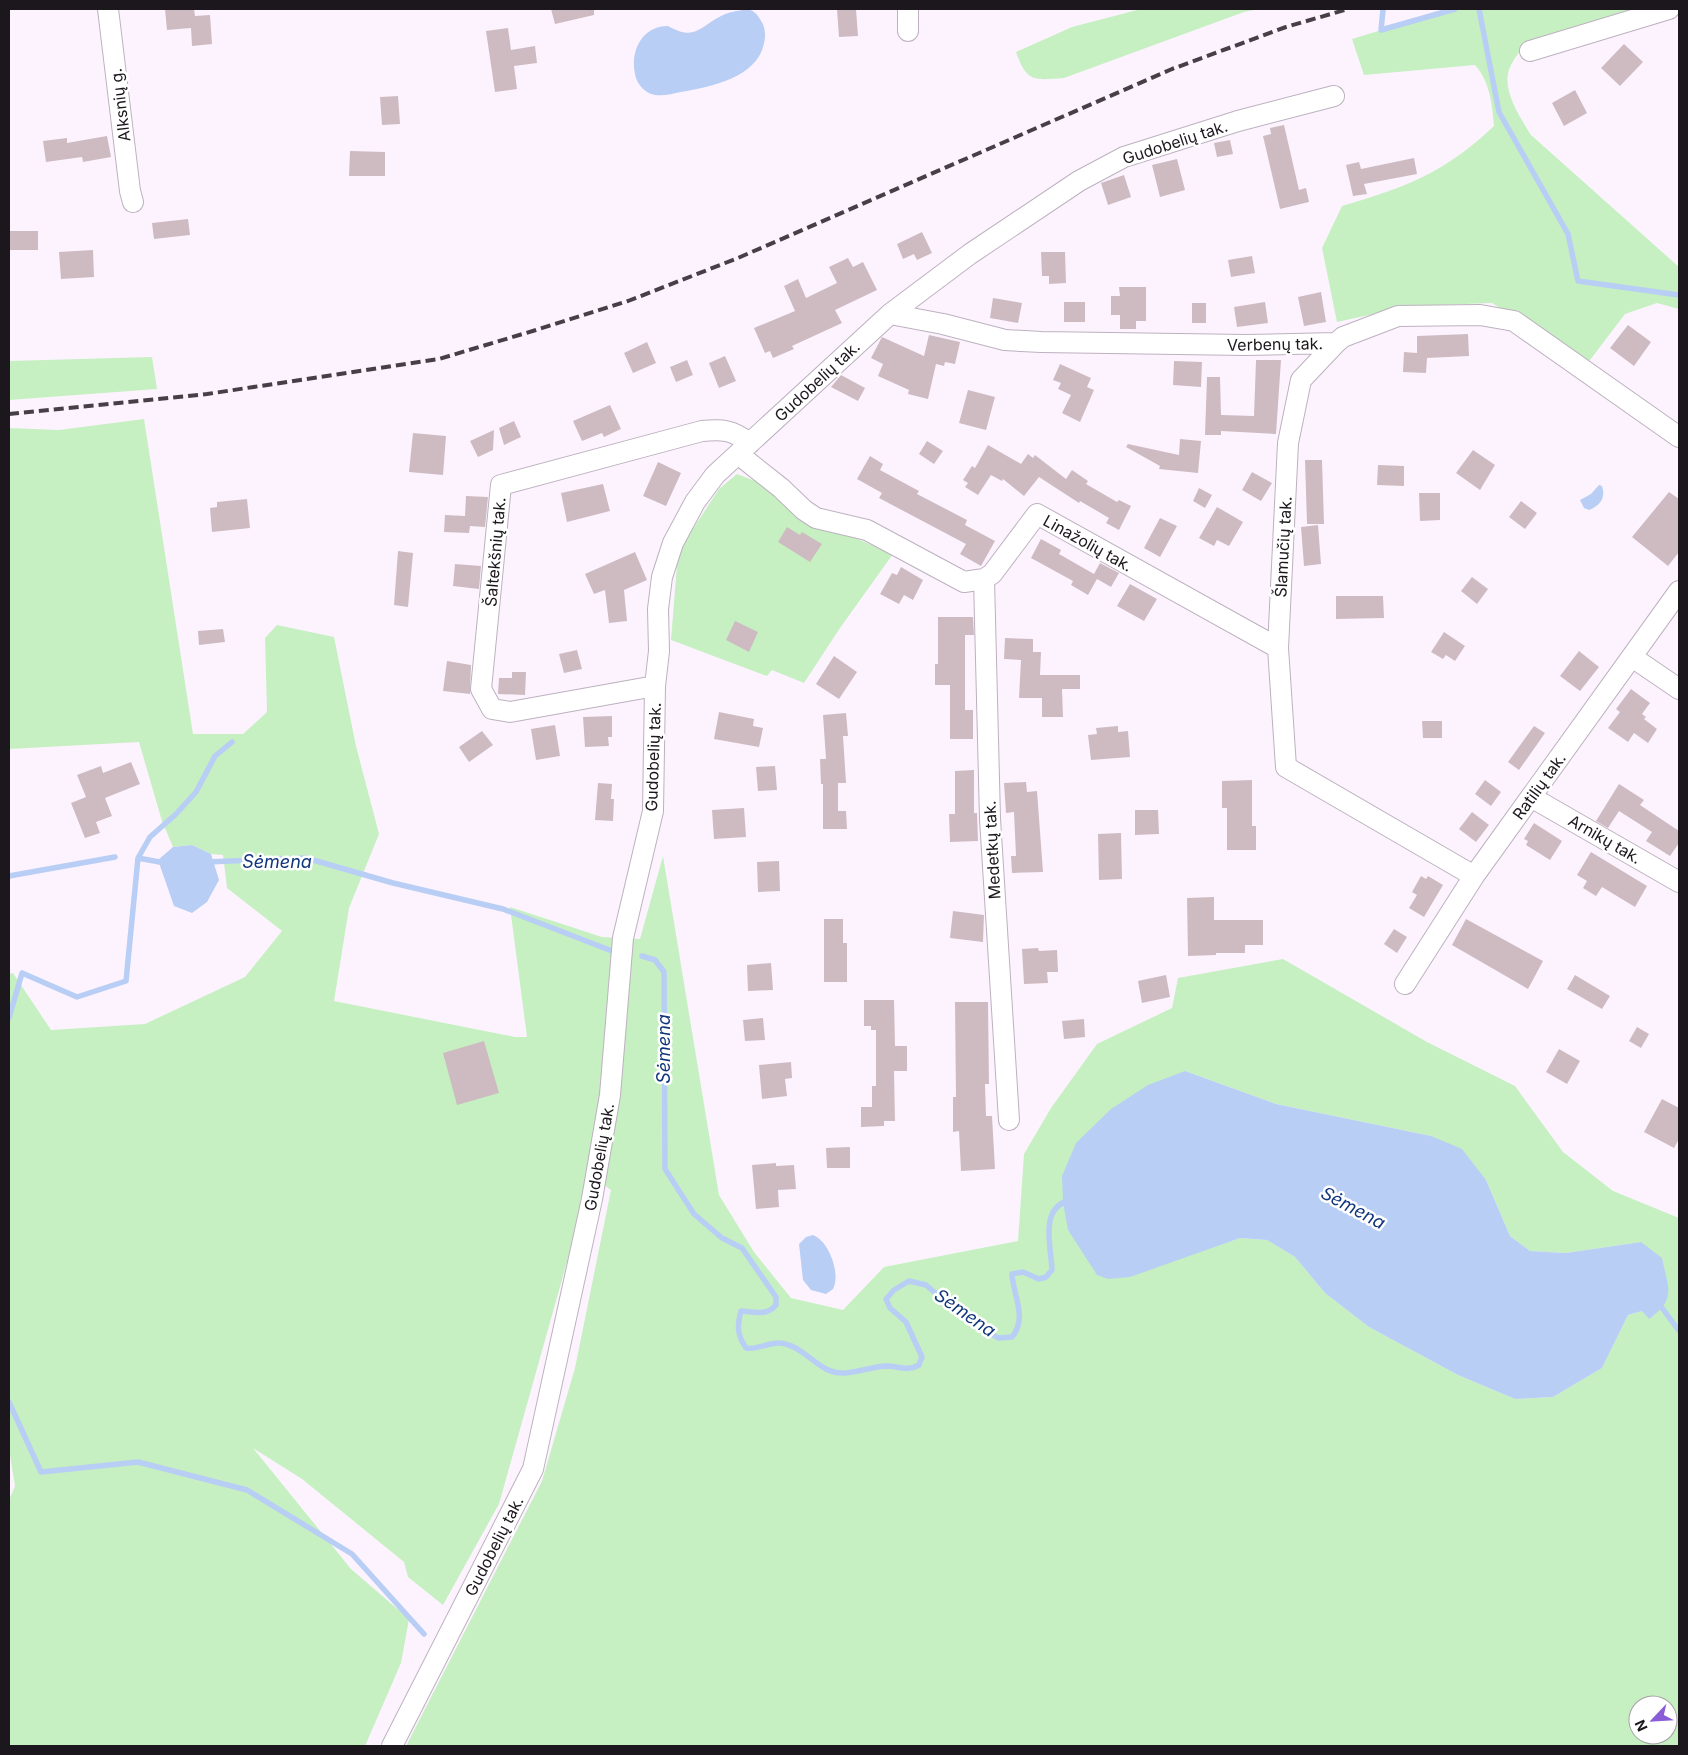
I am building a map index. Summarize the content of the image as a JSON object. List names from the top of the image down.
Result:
{
  "streets": {
    "street": [
      "Alksnių g.",
      "Gudobelių tak.",
      "Verbenų tak.",
      "Linažolių tak.",
      "Šlamučių tak.",
      "Šaltekšnių tak.",
      "Ratilių tak.",
      "Arnikų tak.",
      "Medetkų tak."
    ]
  },
  "crossings": [
    ["Gudobelių tak.", "Verbenų tak."],
    ["Gudobelių tak.", "Šaltekšnių tak."],
    ["Verbenų tak.", "Šlamučių tak."],
    ["Linažolių tak.", "Šlamučių tak."],
    ["Linažolių tak.", "Medetkų tak."],
    ["Šlamučių tak.", "Ratilių tak."],
    ["Ratilių tak.", "Arnikų tak."]
  ],
  "water": ["Sėmena"],
  "north": "bottom left"
}
